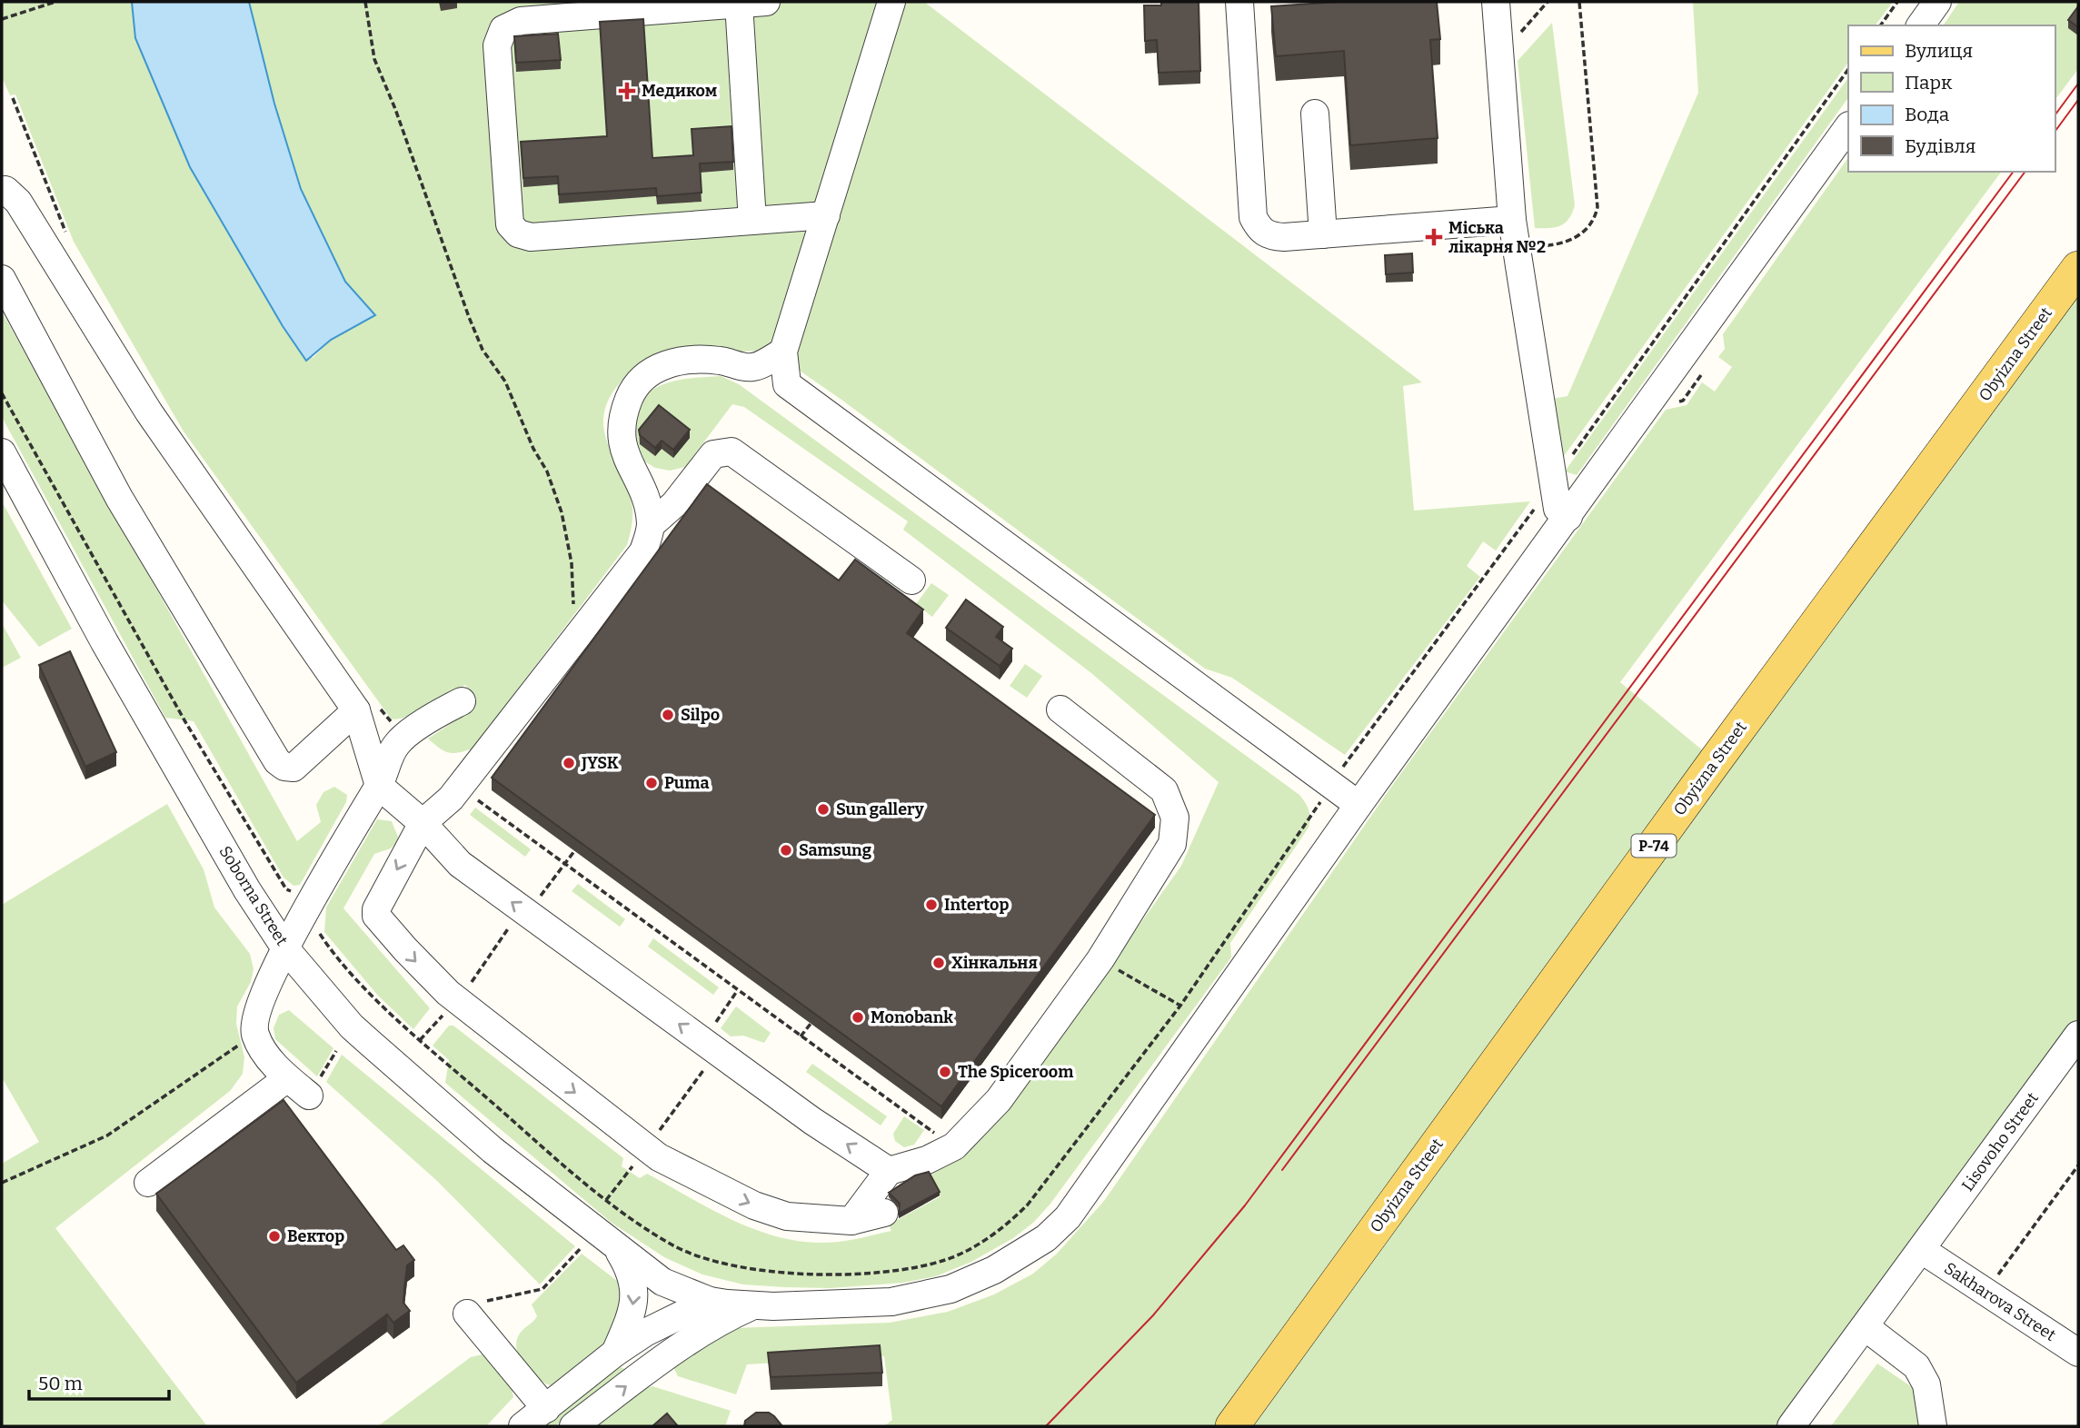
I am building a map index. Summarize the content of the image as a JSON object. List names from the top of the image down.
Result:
{
  "streets": {
    "main road": ["Obyizna Street", "Р-74"],
    "street": ["Soborna Street", "Lisovoho Street", "Sakharova Street"]
  },
  "crossings": [
    ["Lisovoho Street", "Sakharova Street"]
  ],
  "places": {
    "health": ["Медиком", "Міська лікарня №2"],
    "other": [
      "Silpo",
      "JYSK",
      "Puma",
      "Sun gallery",
      "Samsung",
      "Intertop",
      "Хінкальня",
      "Monobank",
      "The Spiceroom",
      "Вектор"
    ]
  },
  "legend": [
    "Вулиця",
    "Парк",
    "Вода",
    "Будівля"
  ],
  "scale_bar": "50 m"
}
